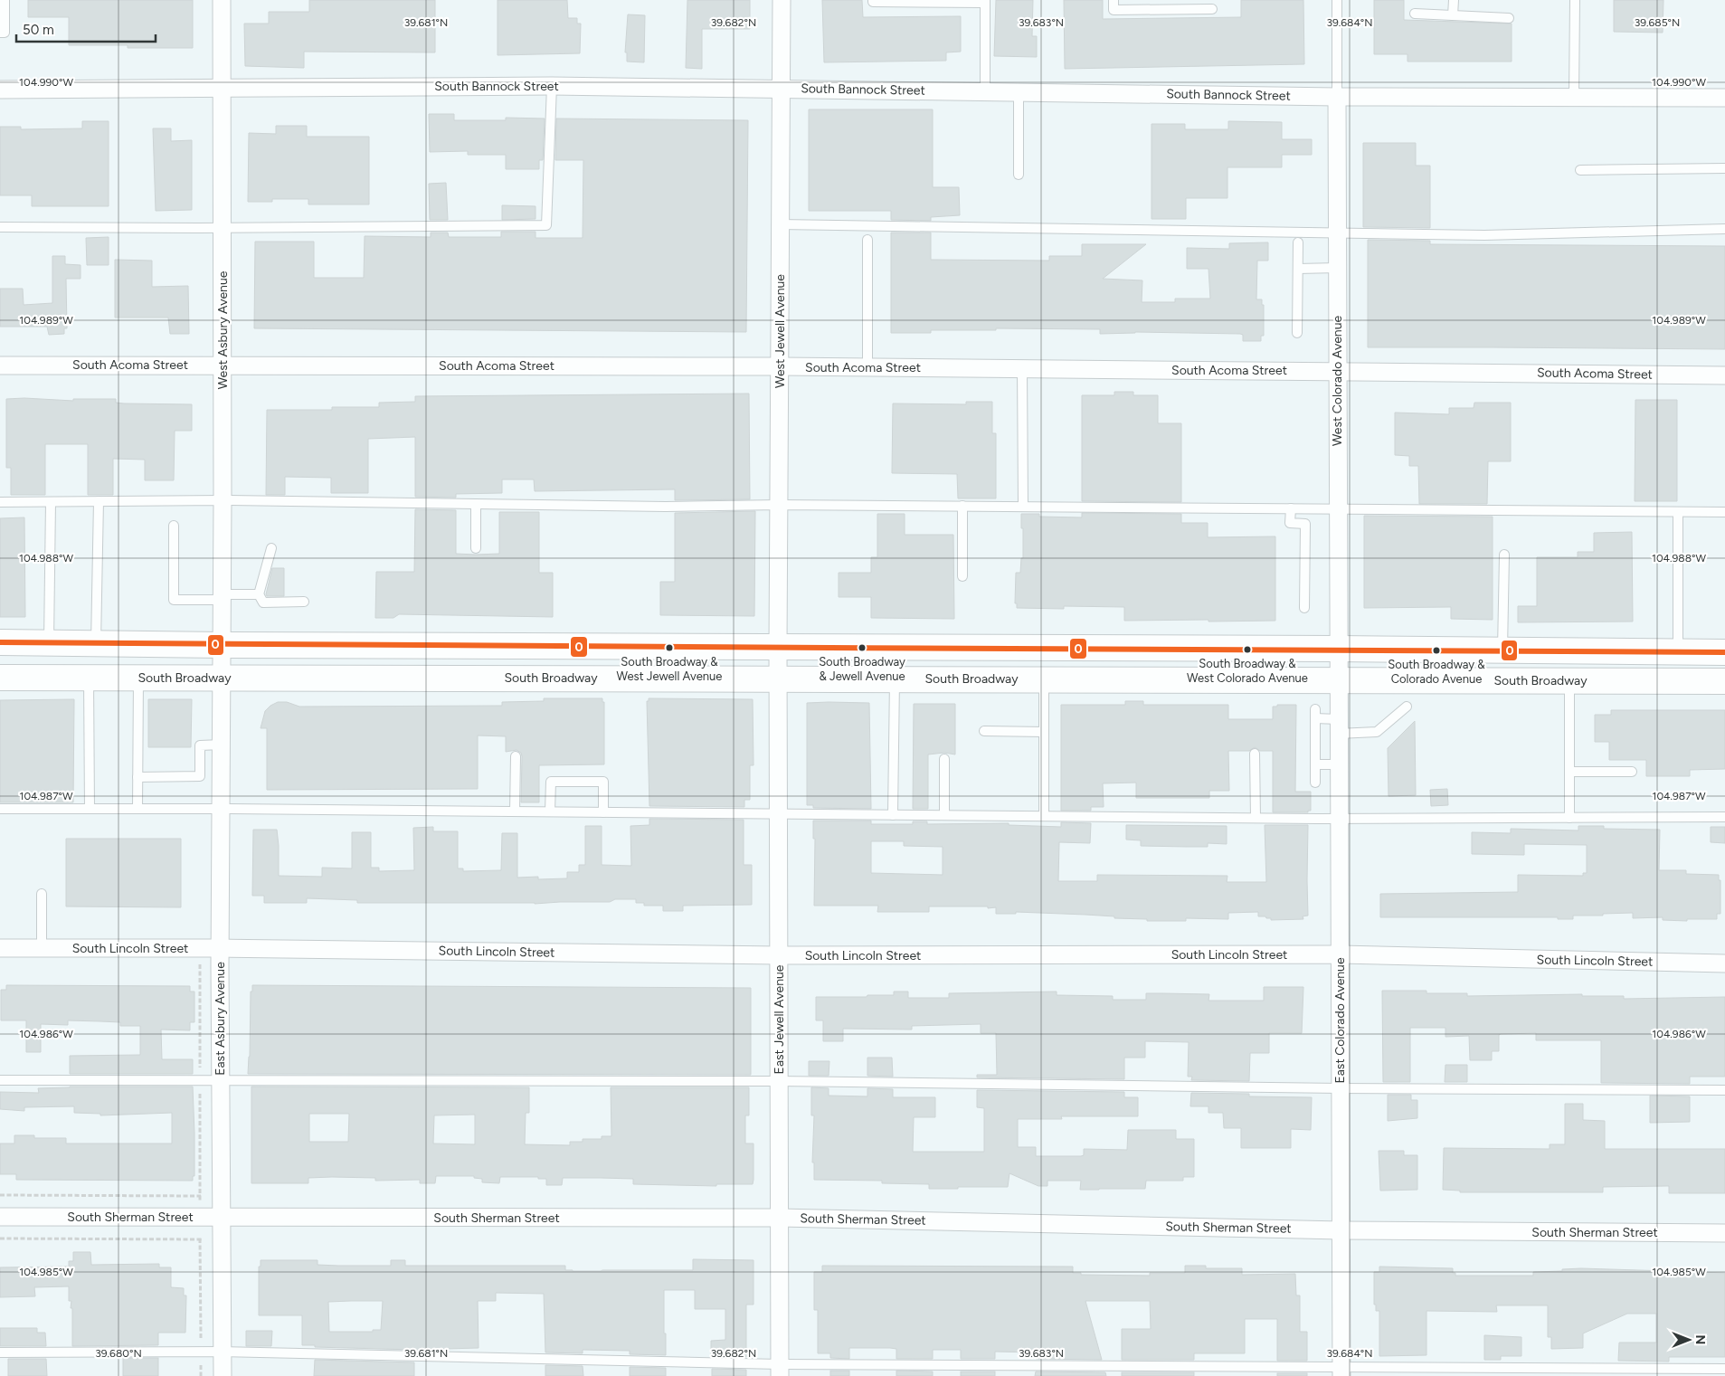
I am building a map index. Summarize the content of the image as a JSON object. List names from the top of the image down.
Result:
{
  "streets": {
    "main road": ["South Broadway"],
    "street": [
      "South Bannock Street",
      "West Asbury Avenue",
      "West Jewell Avenue",
      "South Acoma Street",
      "West Colorado Avenue",
      "South Lincoln Street",
      "East Asbury Avenue",
      "East Jewell Avenue",
      "East Colorado Avenue",
      "South Sherman Street"
    ]
  },
  "crossings": [
    ["South Bannock Street", "West Asbury Avenue"],
    ["South Bannock Street", "West Jewell Avenue"],
    ["South Bannock Street", "West Colorado Avenue"],
    ["West Asbury Avenue", "South Acoma Street"],
    ["West Asbury Avenue", "South Broadway"],
    ["West Asbury Avenue", "East Asbury Avenue"],
    ["West Jewell Avenue", "South Acoma Street"],
    ["West Jewell Avenue", "South Broadway"],
    ["West Jewell Avenue", "East Jewell Avenue"],
    ["South Acoma Street", "West Colorado Avenue"],
    ["West Colorado Avenue", "South Broadway"],
    ["West Colorado Avenue", "East Colorado Avenue"],
    ["South Broadway", "East Asbury Avenue"],
    ["South Broadway", "East Jewell Avenue"],
    ["South Broadway", "East Colorado Avenue"],
    ["South Lincoln Street", "East Asbury Avenue"],
    ["South Lincoln Street", "East Jewell Avenue"],
    ["South Lincoln Street", "East Colorado Avenue"],
    ["East Asbury Avenue", "South Sherman Street"],
    ["East Jewell Avenue", "South Sherman Street"],
    ["East Colorado Avenue", "South Sherman Street"]
  ],
  "places": [
    "South Broadway & West Jewell Avenue",
    "South Broadway & Jewell Avenue",
    "South Broadway & West Colorado Avenue",
    "South Broadway & Colorado Avenue"
  ],
  "lines": ["transit line 0"],
  "scale_bar": "50 m",
  "north": "right",
  "coordinates": [
    "39.681°N",
    "39.682°N",
    "39.683°N",
    "39.684°N",
    "39.685°N",
    "104.990°W",
    "104.989°W",
    "104.988°W",
    "104.987°W",
    "104.986°W",
    "104.985°W",
    "39.680°N"
  ]
}
